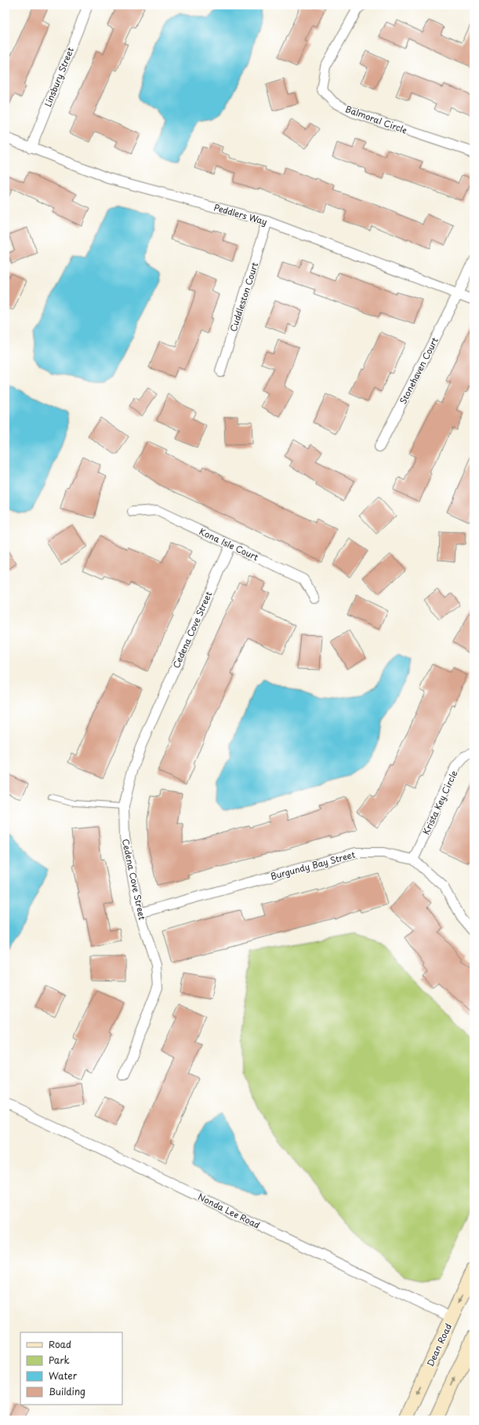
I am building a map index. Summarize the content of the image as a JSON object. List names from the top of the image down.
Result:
{
  "streets": {
    "main road": ["Dean Road"],
    "street": [
      "Linsbury Street",
      "Balmoral Circle",
      "Peddlers Way",
      "Cuddleston Court",
      "Stonehaven Court",
      "Kona Isle Court",
      "Cedena Cove Street",
      "Krista Key Circle",
      "Burgundy Bay Street",
      "Nonda Lee Road"
    ]
  },
  "crossings": [
    ["Linsbury Street", "Peddlers Way"],
    ["Peddlers Way", "Cuddleston Court"],
    ["Peddlers Way", "Stonehaven Court"],
    ["Kona Isle Court", "Cedena Cove Street"],
    ["Cedena Cove Street", "Burgundy Bay Street"],
    ["Krista Key Circle", "Burgundy Bay Street"],
    ["Nonda Lee Road", "Dean Road"]
  ],
  "legend": [
    "Road",
    "Park",
    "Water",
    "Building"
  ]
}
